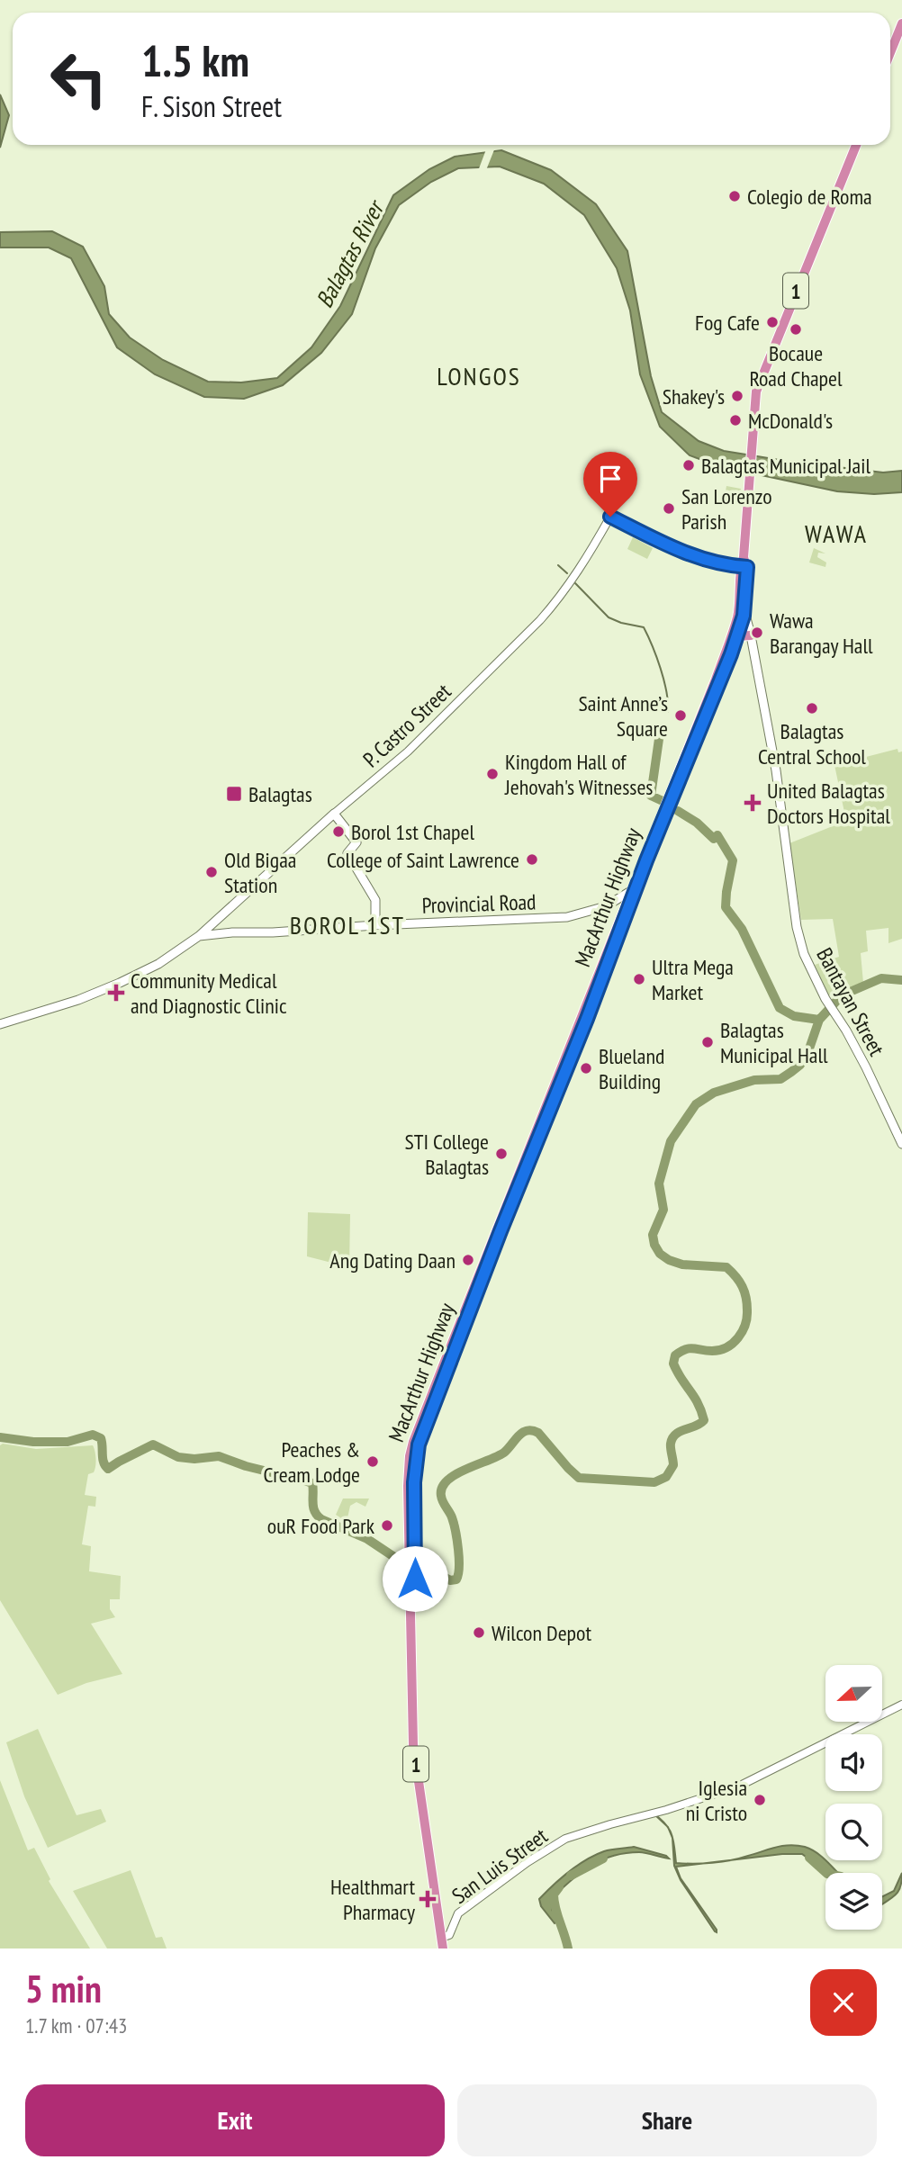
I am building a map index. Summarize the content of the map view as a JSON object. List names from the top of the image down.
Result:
{
  "streets": {
    "highway": ["1", "MacArthur Highway"],
    "main road": ["P. Castro Street", "Provincial Road", "Bantayan Street"],
    "street": ["San Luis Street"]
  },
  "crossings": [
    ["P. Castro Street", "MacArthur Highway"],
    ["P. Castro Street", "Provincial Road"],
    ["MacArthur Highway", "Provincial Road"],
    ["MacArthur Highway", "Bantayan Street"],
    ["MacArthur Highway", "San Luis Street"]
  ],
  "districts": ["LONGOS", "WAWA", "BOROL 1ST"],
  "water": ["Balagtas River"],
  "places": {
    "other": [
      "Colegio de Roma",
      "Fog Cafe",
      "Bocaue Road Chapel",
      "Shakey's",
      "McDonald's",
      "Balagtas Municipal Jail",
      "San Lorenzo Parish",
      "Wawa Barangay Hall",
      "Balagtas Central School",
      "Saint Anne’s Square",
      "Kingdom Hall of Jehovah's Witnesses",
      "Borol 1st Chapel",
      "College of Saint Lawrence",
      "Old Bigaa Station",
      "Ultra Mega Market",
      "Balagtas Municipal Hall",
      "Blueland Building",
      "STI College Balagtas",
      "Ang Dating Daan",
      "Peaches & Cream Lodge",
      "ouR Food Park",
      "Wilcon Depot",
      "Iglesia ni Cristo"
    ],
    "transit": ["Balagtas"],
    "health": ["United Balagtas Doctors Hospital", "Community Medical and Diagnostic Clinic", "Healthmart Pharmacy"]
  },
  "north": "left",
  "page": {
    "turn": ["1.5 km", "F. Sison Street"],
    "heading": ["5 min", "1.7 km · 07:43"],
    "buttons": ["Exit", "Share"]
  }
}
